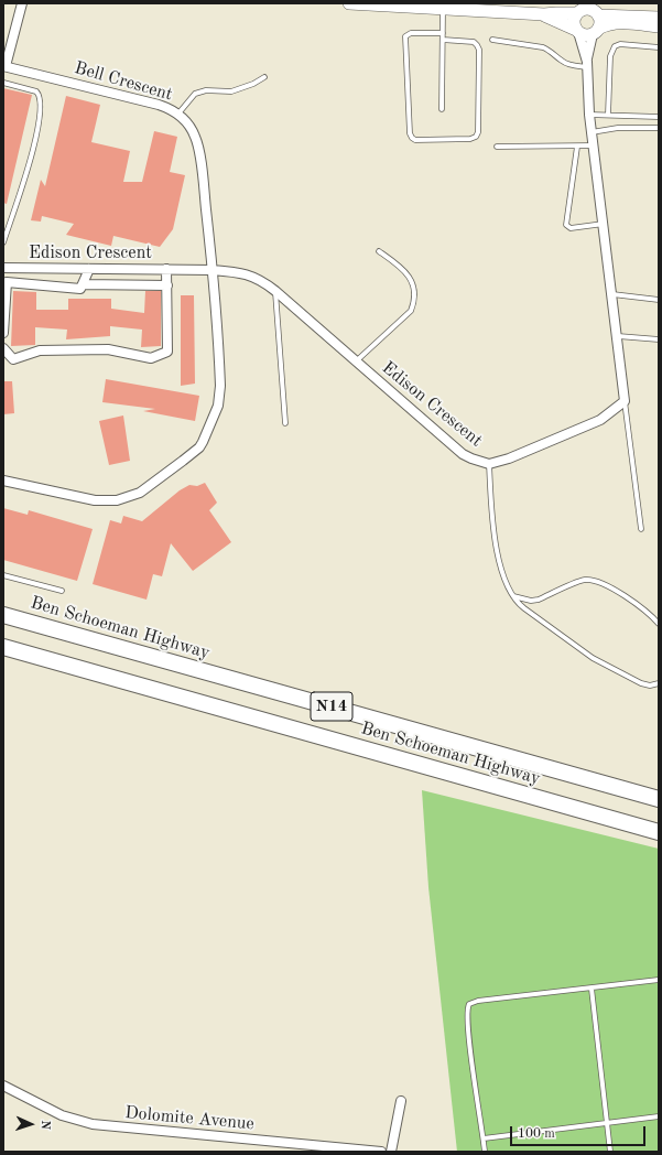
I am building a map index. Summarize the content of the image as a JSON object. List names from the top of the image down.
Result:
{
  "streets": {
    "highway": ["Ben Schoeman Highway", "N14"],
    "street": ["Bell Crescent", "Edison Crescent", "Dolomite Avenue"]
  },
  "crossings": [
    ["Bell Crescent", "Edison Crescent"]
  ],
  "scale_bar": "100 m",
  "north": "right"
}
